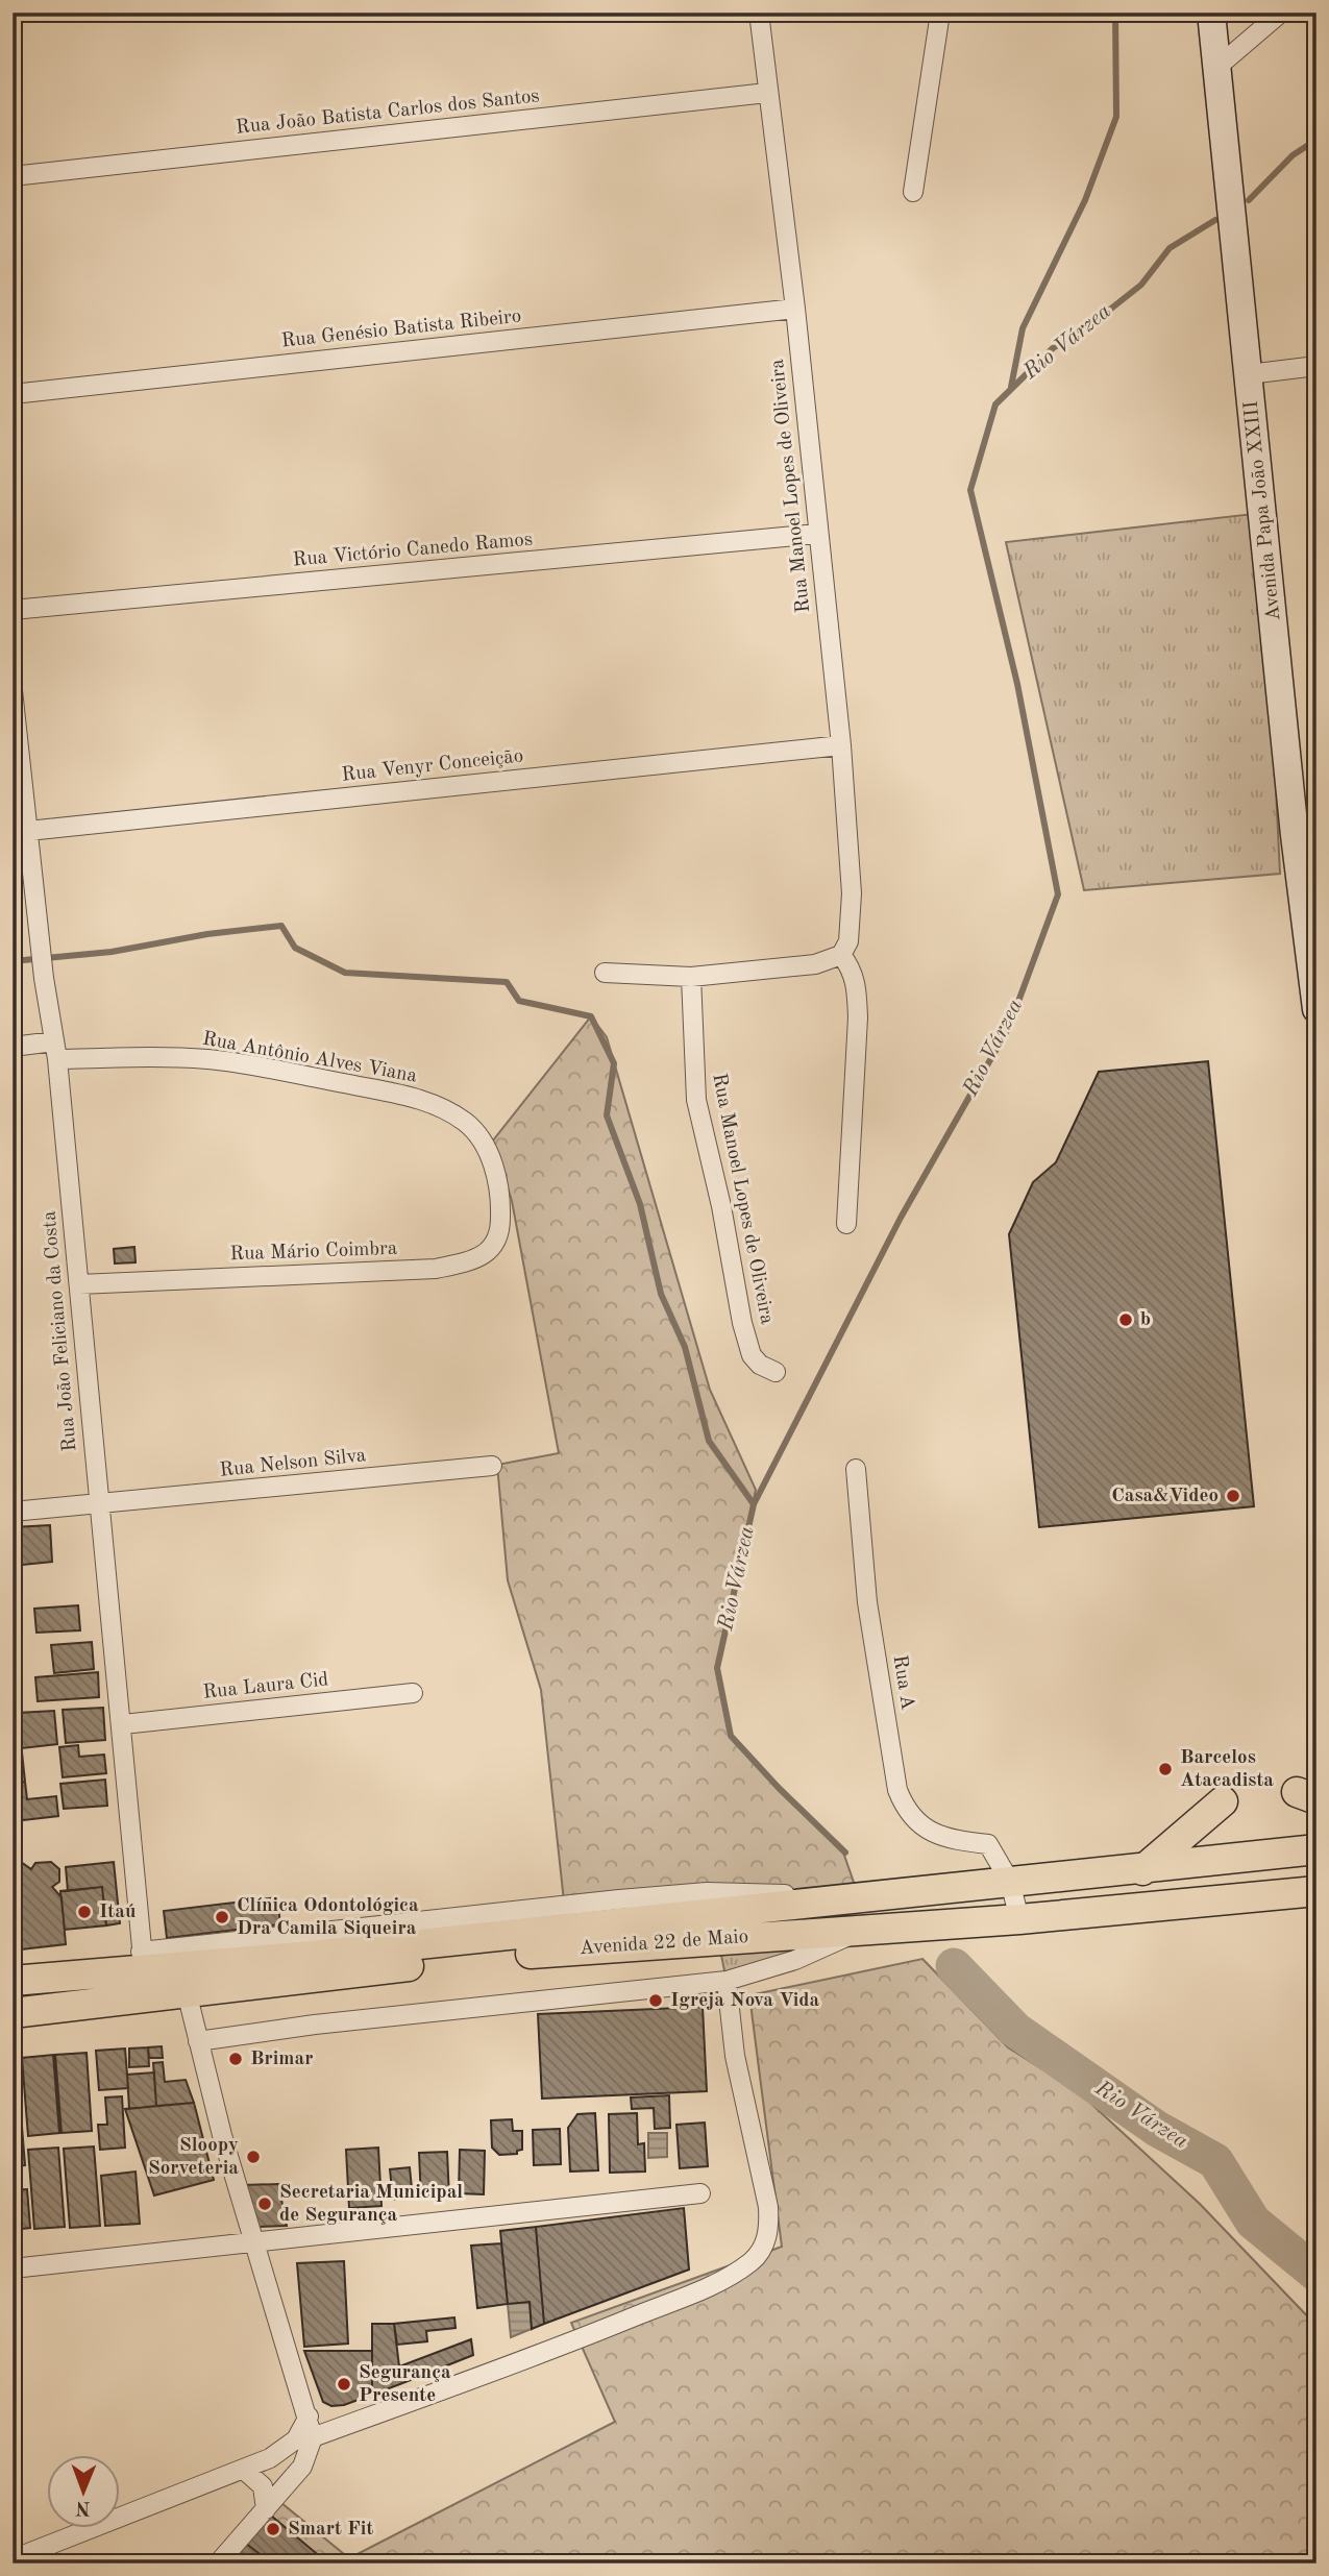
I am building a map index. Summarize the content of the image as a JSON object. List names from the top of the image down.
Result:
{
  "streets": {
    "main road": ["Avenida 22 de Maio"],
    "street": [
      "Rua João Batista Carlos dos Santos",
      "Rua Genésio Batista Ribeiro",
      "Rua Manoel Lopes de Oliveira",
      "Avenida Papa João XXIII",
      "Rua Victório Canedo Ramos",
      "Rua Venyr Conceição",
      "Rua Antônio Alves Viana",
      "Rua Mário Coimbra",
      "Rua João Feliciano da Costa",
      "Rua Nelson Silva",
      "Rua A",
      "Rua Laura Cid"
    ]
  },
  "crossings": [
    ["Rua João Batista Carlos dos Santos", "Rua Manoel Lopes de Oliveira"],
    ["Rua Genésio Batista Ribeiro", "Rua Manoel Lopes de Oliveira"],
    ["Rua Manoel Lopes de Oliveira", "Rua Victório Canedo Ramos"],
    ["Rua Manoel Lopes de Oliveira", "Rua Venyr Conceição"],
    ["Rua Venyr Conceição", "Rua João Feliciano da Costa"],
    ["Rua Antônio Alves Viana", "Rua Mário Coimbra"],
    ["Rua Antônio Alves Viana", "Rua João Feliciano da Costa"],
    ["Rua Mário Coimbra", "Rua João Feliciano da Costa"],
    ["Rua João Feliciano da Costa", "Rua Nelson Silva"],
    ["Rua João Feliciano da Costa", "Rua Laura Cid"],
    ["Rua João Feliciano da Costa", "Avenida 22 de Maio"],
    ["Rua A", "Avenida 22 de Maio"]
  ],
  "water": ["Rio Várzea"],
  "places": [
    "b",
    "Casa&Video",
    "Barcelos Atacadista",
    "Itaú",
    "Clínica Odontológica Dra Camila Siqueira",
    "Igreja Nova Vida",
    "Brimar",
    "Sloopy Sorveteria",
    "Secretaria Municipal de Segurança",
    "Segurança Presente",
    "Smart Fit"
  ],
  "north": "bottom"
}
